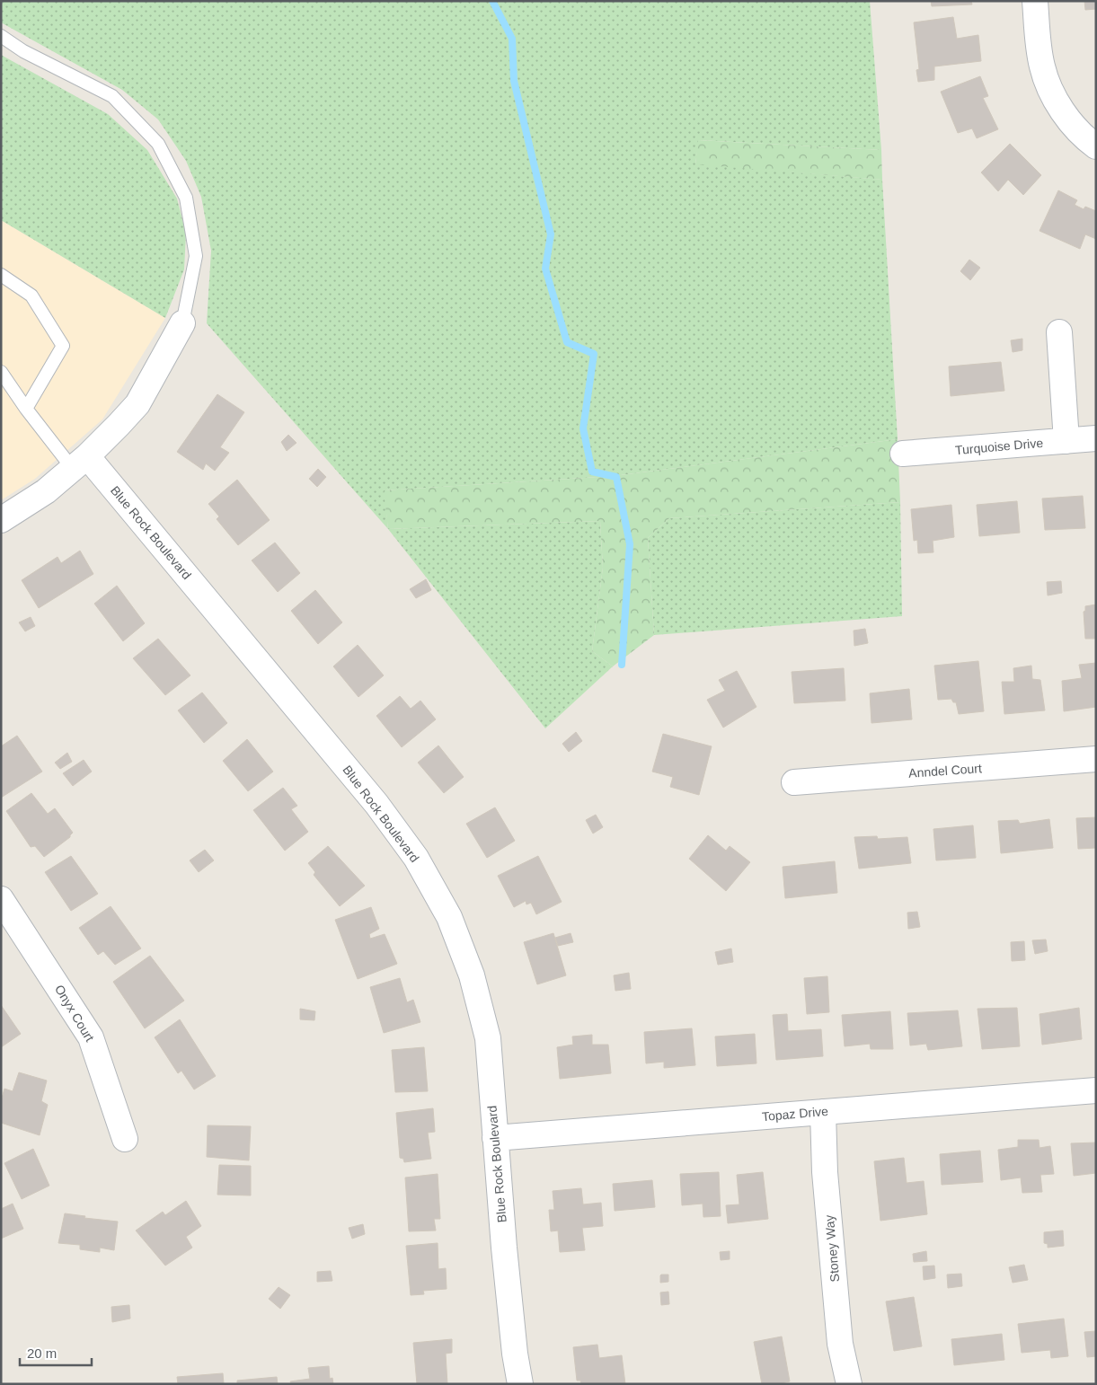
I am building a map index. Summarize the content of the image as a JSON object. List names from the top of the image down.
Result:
{
  "streets": {
    "street": [
      "Turquoise Drive",
      "Blue Rock Boulevard",
      "Anndel Court",
      "Onyx Court",
      "Topaz Drive",
      "Stoney Way"
    ]
  },
  "crossings": [
    ["Blue Rock Boulevard", "Topaz Drive"],
    ["Topaz Drive", "Stoney Way"]
  ],
  "scale_bar": "20 m"
}
